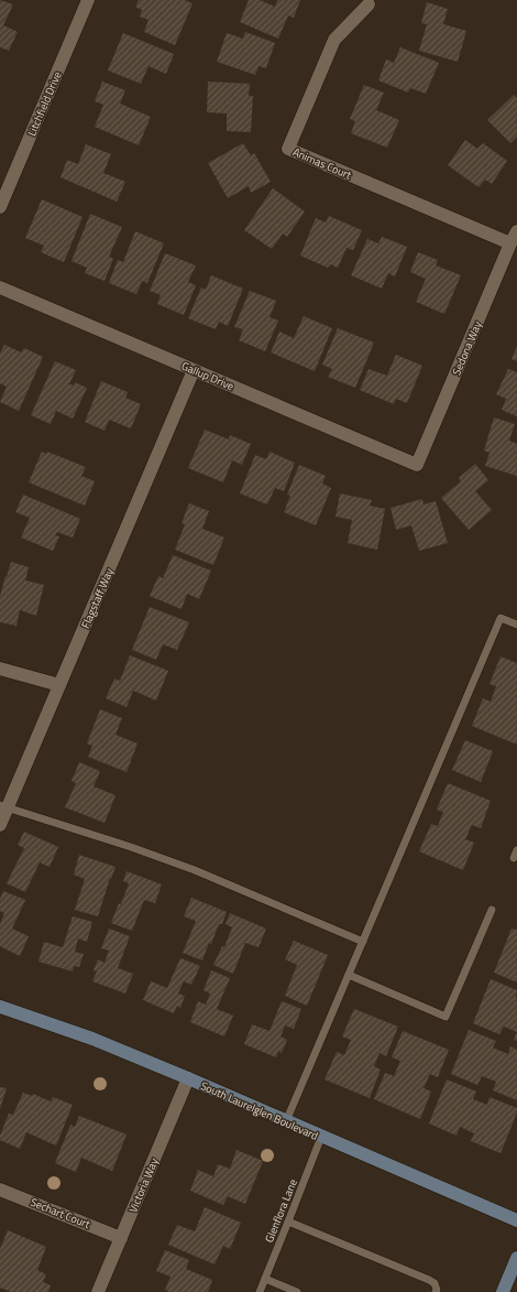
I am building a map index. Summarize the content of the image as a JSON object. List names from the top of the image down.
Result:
{
  "streets": {
    "street": [
      "Litchfield Drive",
      "Animas Court",
      "Sedona Way",
      "Gallup Drive",
      "Flagstaff Way",
      "South Laurelglen Boulevard",
      "Victoria Way",
      "Sechart Court"
    ],
    "lane": ["Glenflora Lane"]
  },
  "crossings": [
    ["Animas Court", "Sedona Way"],
    ["Sedona Way", "Gallup Drive"],
    ["Gallup Drive", "Flagstaff Way"],
    ["South Laurelglen Boulevard", "Victoria Way"],
    ["South Laurelglen Boulevard", "Glenflora Lane"],
    ["Victoria Way", "Sechart Court"]
  ]
}
